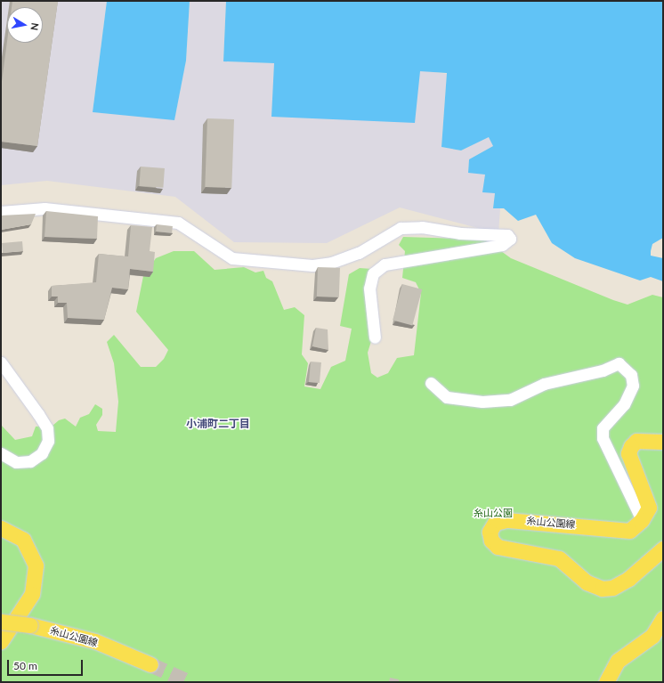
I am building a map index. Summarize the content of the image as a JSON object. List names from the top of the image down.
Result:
{
  "streets": {
    "main road": ["糸山公園線"]
  },
  "districts": ["小浦町二丁目"],
  "parks": ["糸山公園"],
  "scale_bar": "50 m",
  "north": "right"
}
